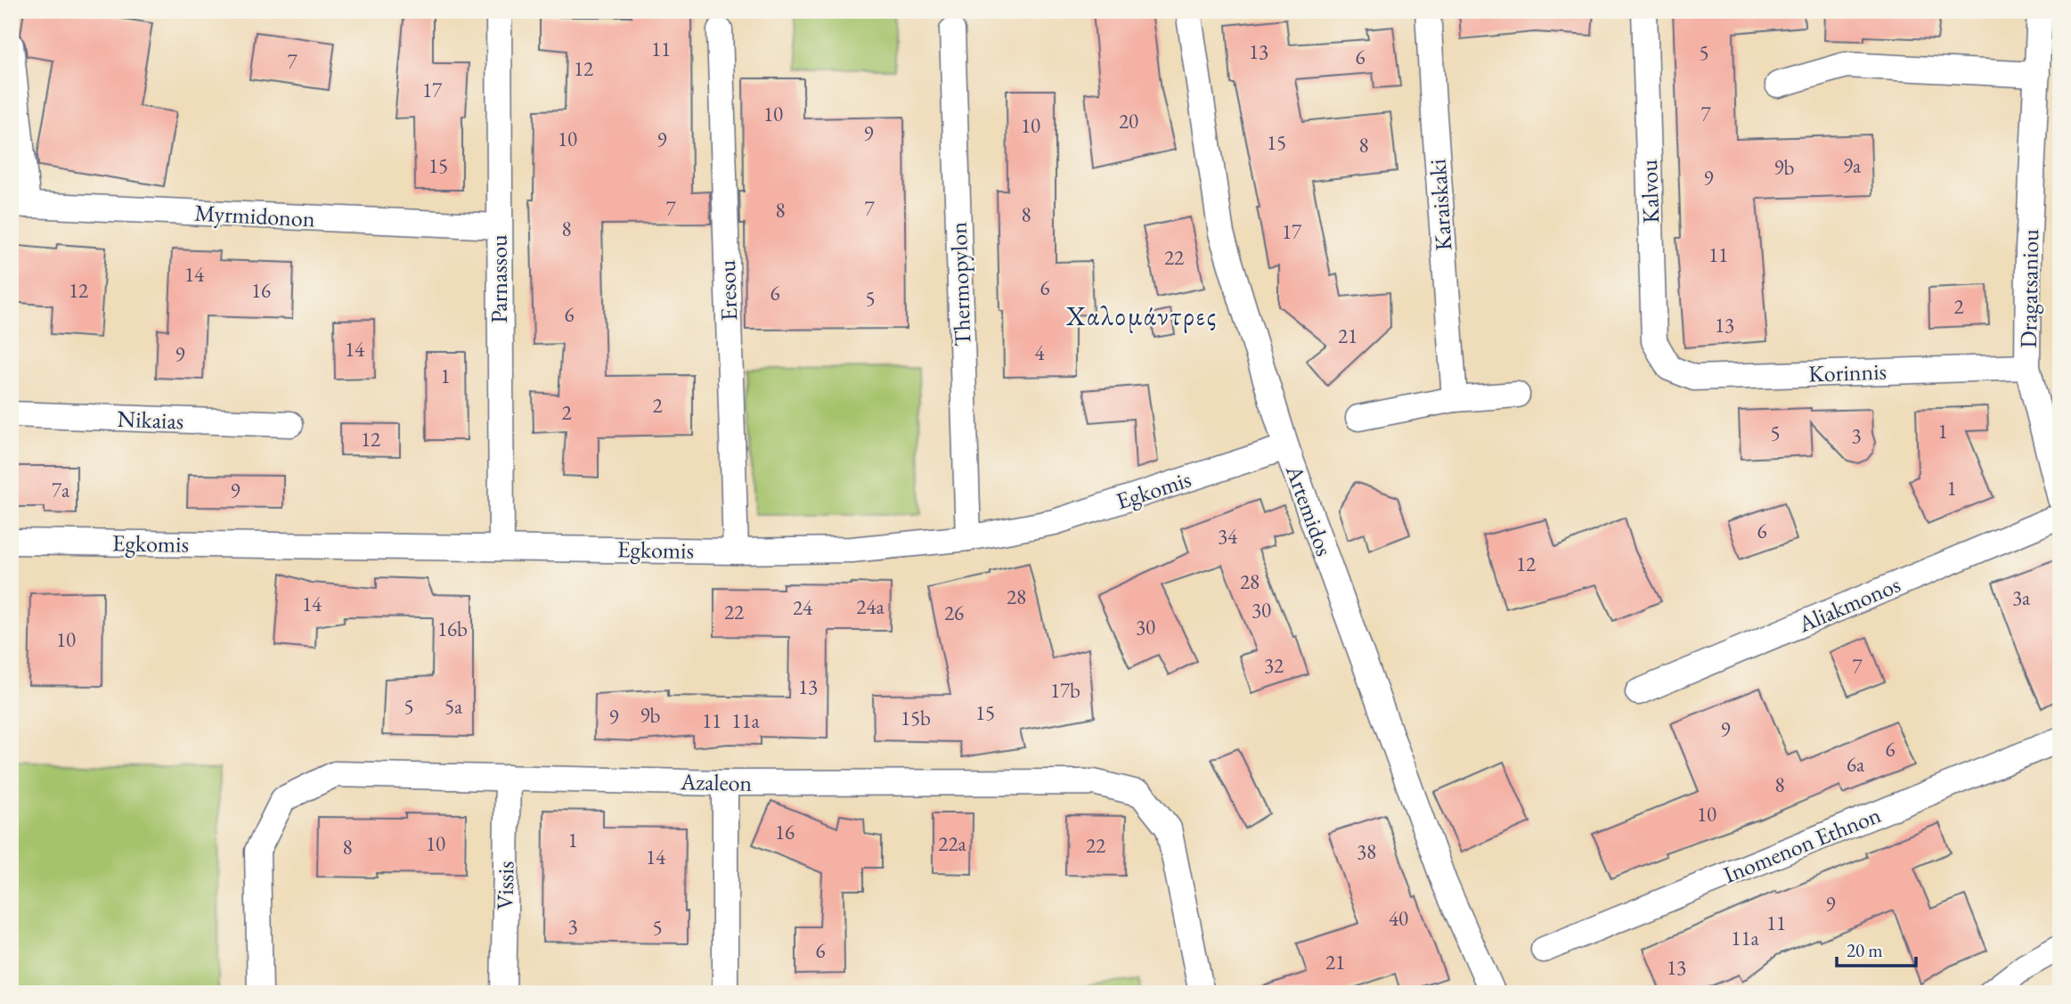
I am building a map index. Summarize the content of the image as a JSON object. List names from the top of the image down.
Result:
{
  "streets": {
    "street": [
      "Kalvou",
      "Karaiskaki",
      "Myrmidonon",
      "Parnassou",
      "Thermopylon",
      "Dragatsaniou",
      "Eresou",
      "Korinnis",
      "Nikaias",
      "Egkomis",
      "Artemidos",
      "Aliakmonos",
      "Azaleon",
      "Inomenon Ethnon",
      "Vissis"
    ]
  },
  "crossings": [
    ["Kalvou", "Korinnis"],
    ["Myrmidonon", "Parnassou"],
    ["Parnassou", "Egkomis"],
    ["Thermopylon", "Egkomis"],
    ["Dragatsaniou", "Korinnis"],
    ["Eresou", "Egkomis"],
    ["Egkomis", "Artemidos"],
    ["Azaleon", "Vissis"]
  ],
  "districts": ["Χαλομάντρες"],
  "house_numbers": [
    "11",
    "13",
    "5",
    "6",
    "7",
    "12",
    "17",
    "10",
    "7",
    "20",
    "10",
    "9",
    "10",
    "9",
    "15",
    "8",
    "15",
    "9a",
    "9b",
    "9",
    "7",
    "7",
    "8",
    "8",
    "8",
    "17",
    "11",
    "22",
    "14",
    "6",
    "12",
    "16",
    "6",
    "5",
    "2",
    "6",
    "13",
    "21",
    "14",
    "4",
    "9",
    "1",
    "2",
    "2",
    "1",
    "5",
    "3",
    "12",
    "1",
    "7a",
    "9",
    "6",
    "34",
    "12",
    "28",
    "28",
    "3a",
    "14",
    "24a",
    "24",
    "30",
    "22",
    "26",
    "30",
    "16b",
    "10",
    "32",
    "7",
    "13",
    "17b",
    "5",
    "5a",
    "15",
    "9b",
    "9",
    "15b",
    "11",
    "11a",
    "9",
    "6",
    "6a",
    "8",
    "10",
    "16",
    "1",
    "10",
    "22a",
    "22",
    "8",
    "38",
    "14",
    "9",
    "40",
    "11",
    "3",
    "5",
    "11a",
    "6",
    "21",
    "13"
  ],
  "scale_bar": "20 m"
}
